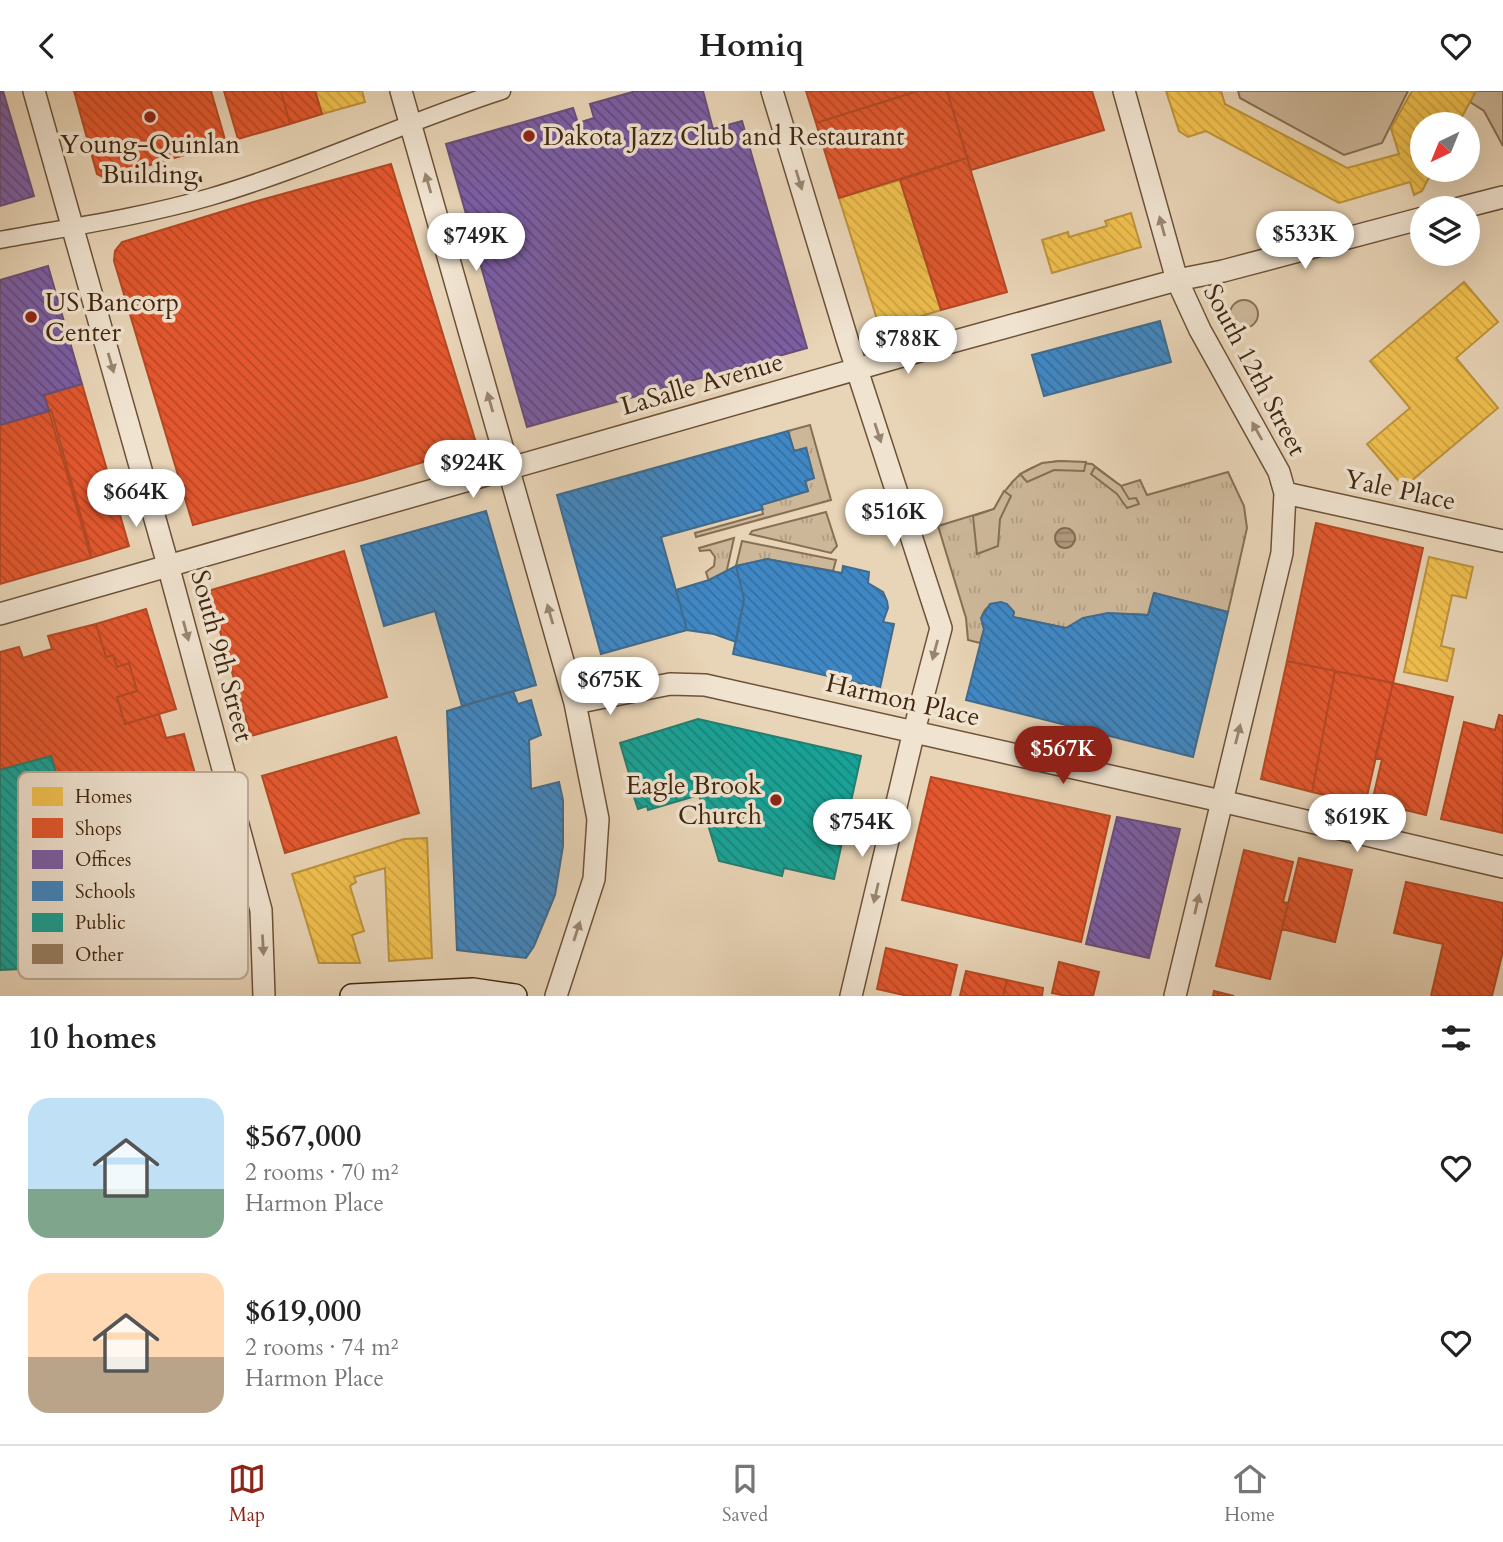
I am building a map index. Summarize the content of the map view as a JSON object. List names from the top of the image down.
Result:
{
  "streets": {
    "street": [
      "South 12th Street",
      "LaSalle Avenue",
      "Yale Place",
      "South 9th Street",
      "Harmon Place"
    ]
  },
  "crossings": [
    ["South 12th Street", "LaSalle Avenue"],
    ["South 12th Street", "Yale Place"],
    ["South 12th Street", "Harmon Place"],
    ["LaSalle Avenue", "South 9th Street"]
  ],
  "one_way": ["South 12th Street", "South 9th Street"],
  "places": [
    "Young-Quinlan Building",
    "Dakota Jazz Club and Restaurant",
    "US Bancorp Center",
    "Eagle Brook Church"
  ],
  "legend": [
    "Homes",
    "Shops",
    "Offices",
    "Schools",
    "Public",
    "Other"
  ],
  "north": "bottom left",
  "page": {
    "header": "Homiq",
    "price": [
      "$533K",
      "$749K",
      "$788K",
      "$924K",
      "$664K",
      "$516K",
      "$675K",
      "$567K",
      "$619K",
      "$754K"
    ],
    "heading": "10 homes",
    "list": [
      {
        "name": "$567,000",
        "note": "2 rooms · 70 m² · Harmon Place"
      },
      {
        "name": "$619,000",
        "note": "2 rooms · 74 m² · Harmon Place"
      }
    ],
    "tabs": ["Map", "Saved", "Home"]
  }
}
